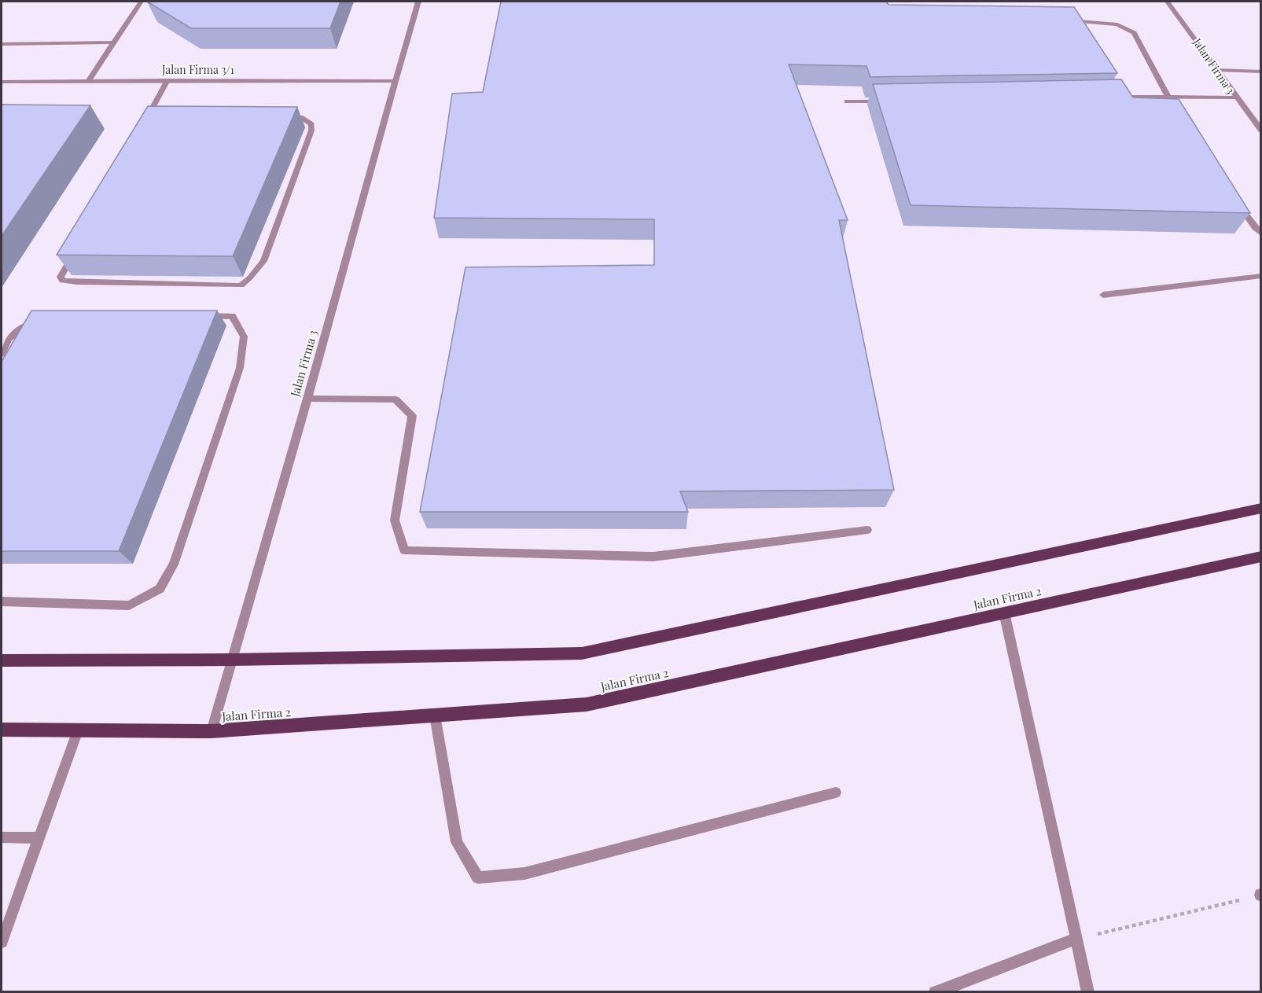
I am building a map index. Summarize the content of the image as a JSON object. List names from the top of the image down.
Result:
{
  "streets": {
    "main road": ["Jalan Firma 2"],
    "street": ["Jalan Firma 3", "Jalan Firma 3/1"]
  },
  "crossings": [
    ["Jalan Firma 3", "Jalan Firma 3/1"],
    ["Jalan Firma 3", "Jalan Firma 2"]
  ]
}
